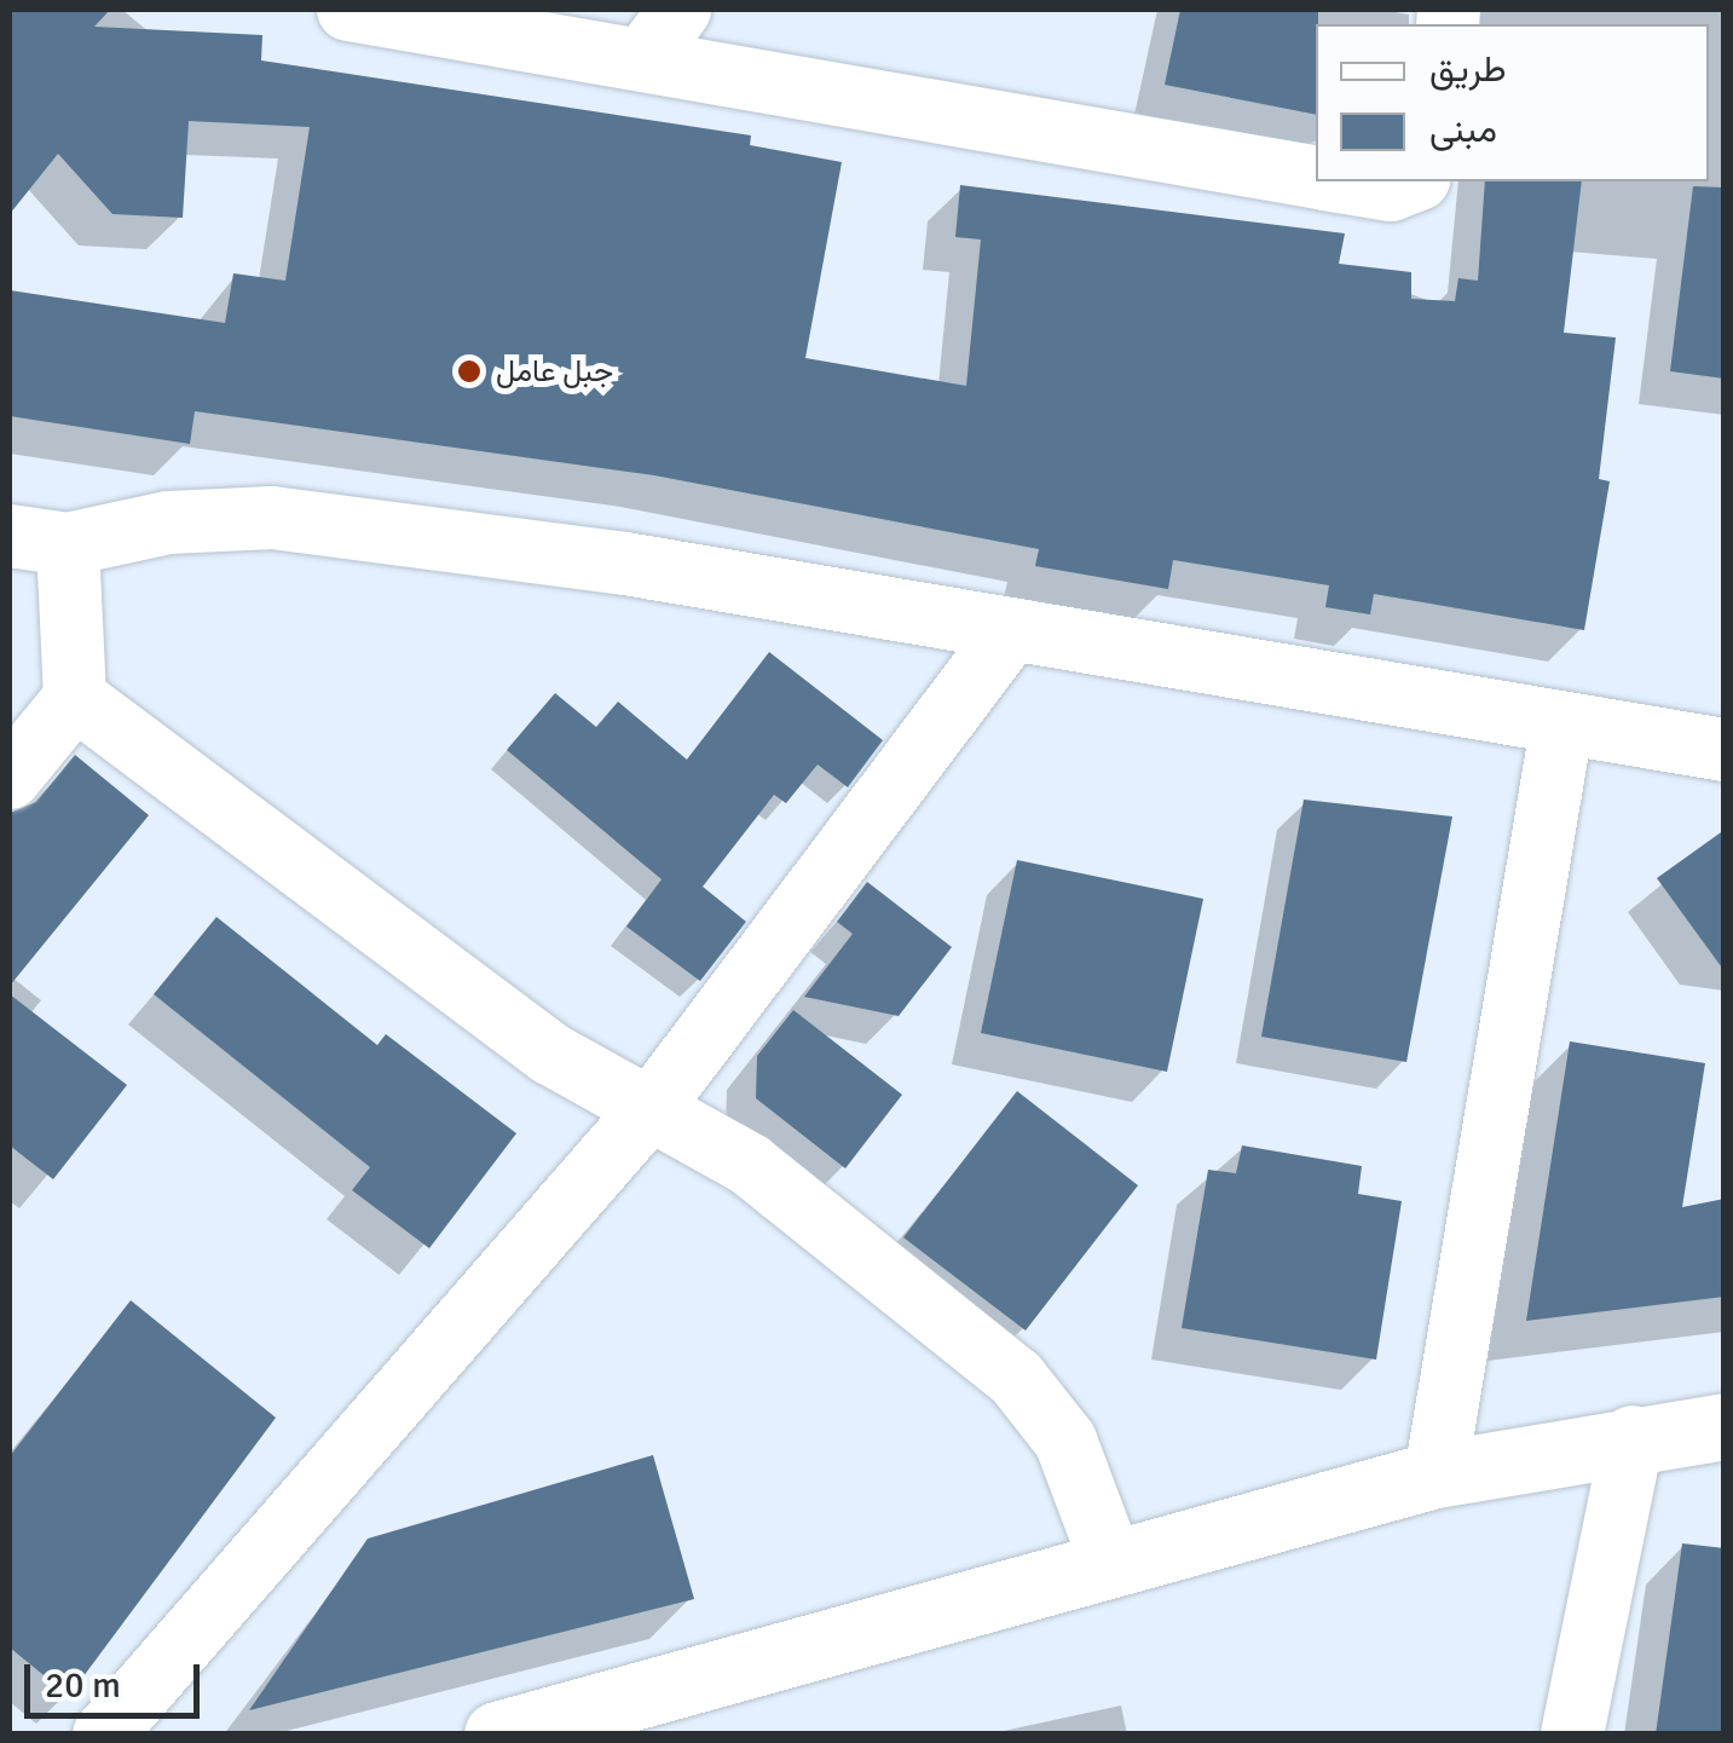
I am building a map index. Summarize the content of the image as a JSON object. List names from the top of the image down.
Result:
{
  "places": ["جبل عامل"],
  "legend": ["طريق", "مبنى"],
  "scale_bar": "20 m"
}
